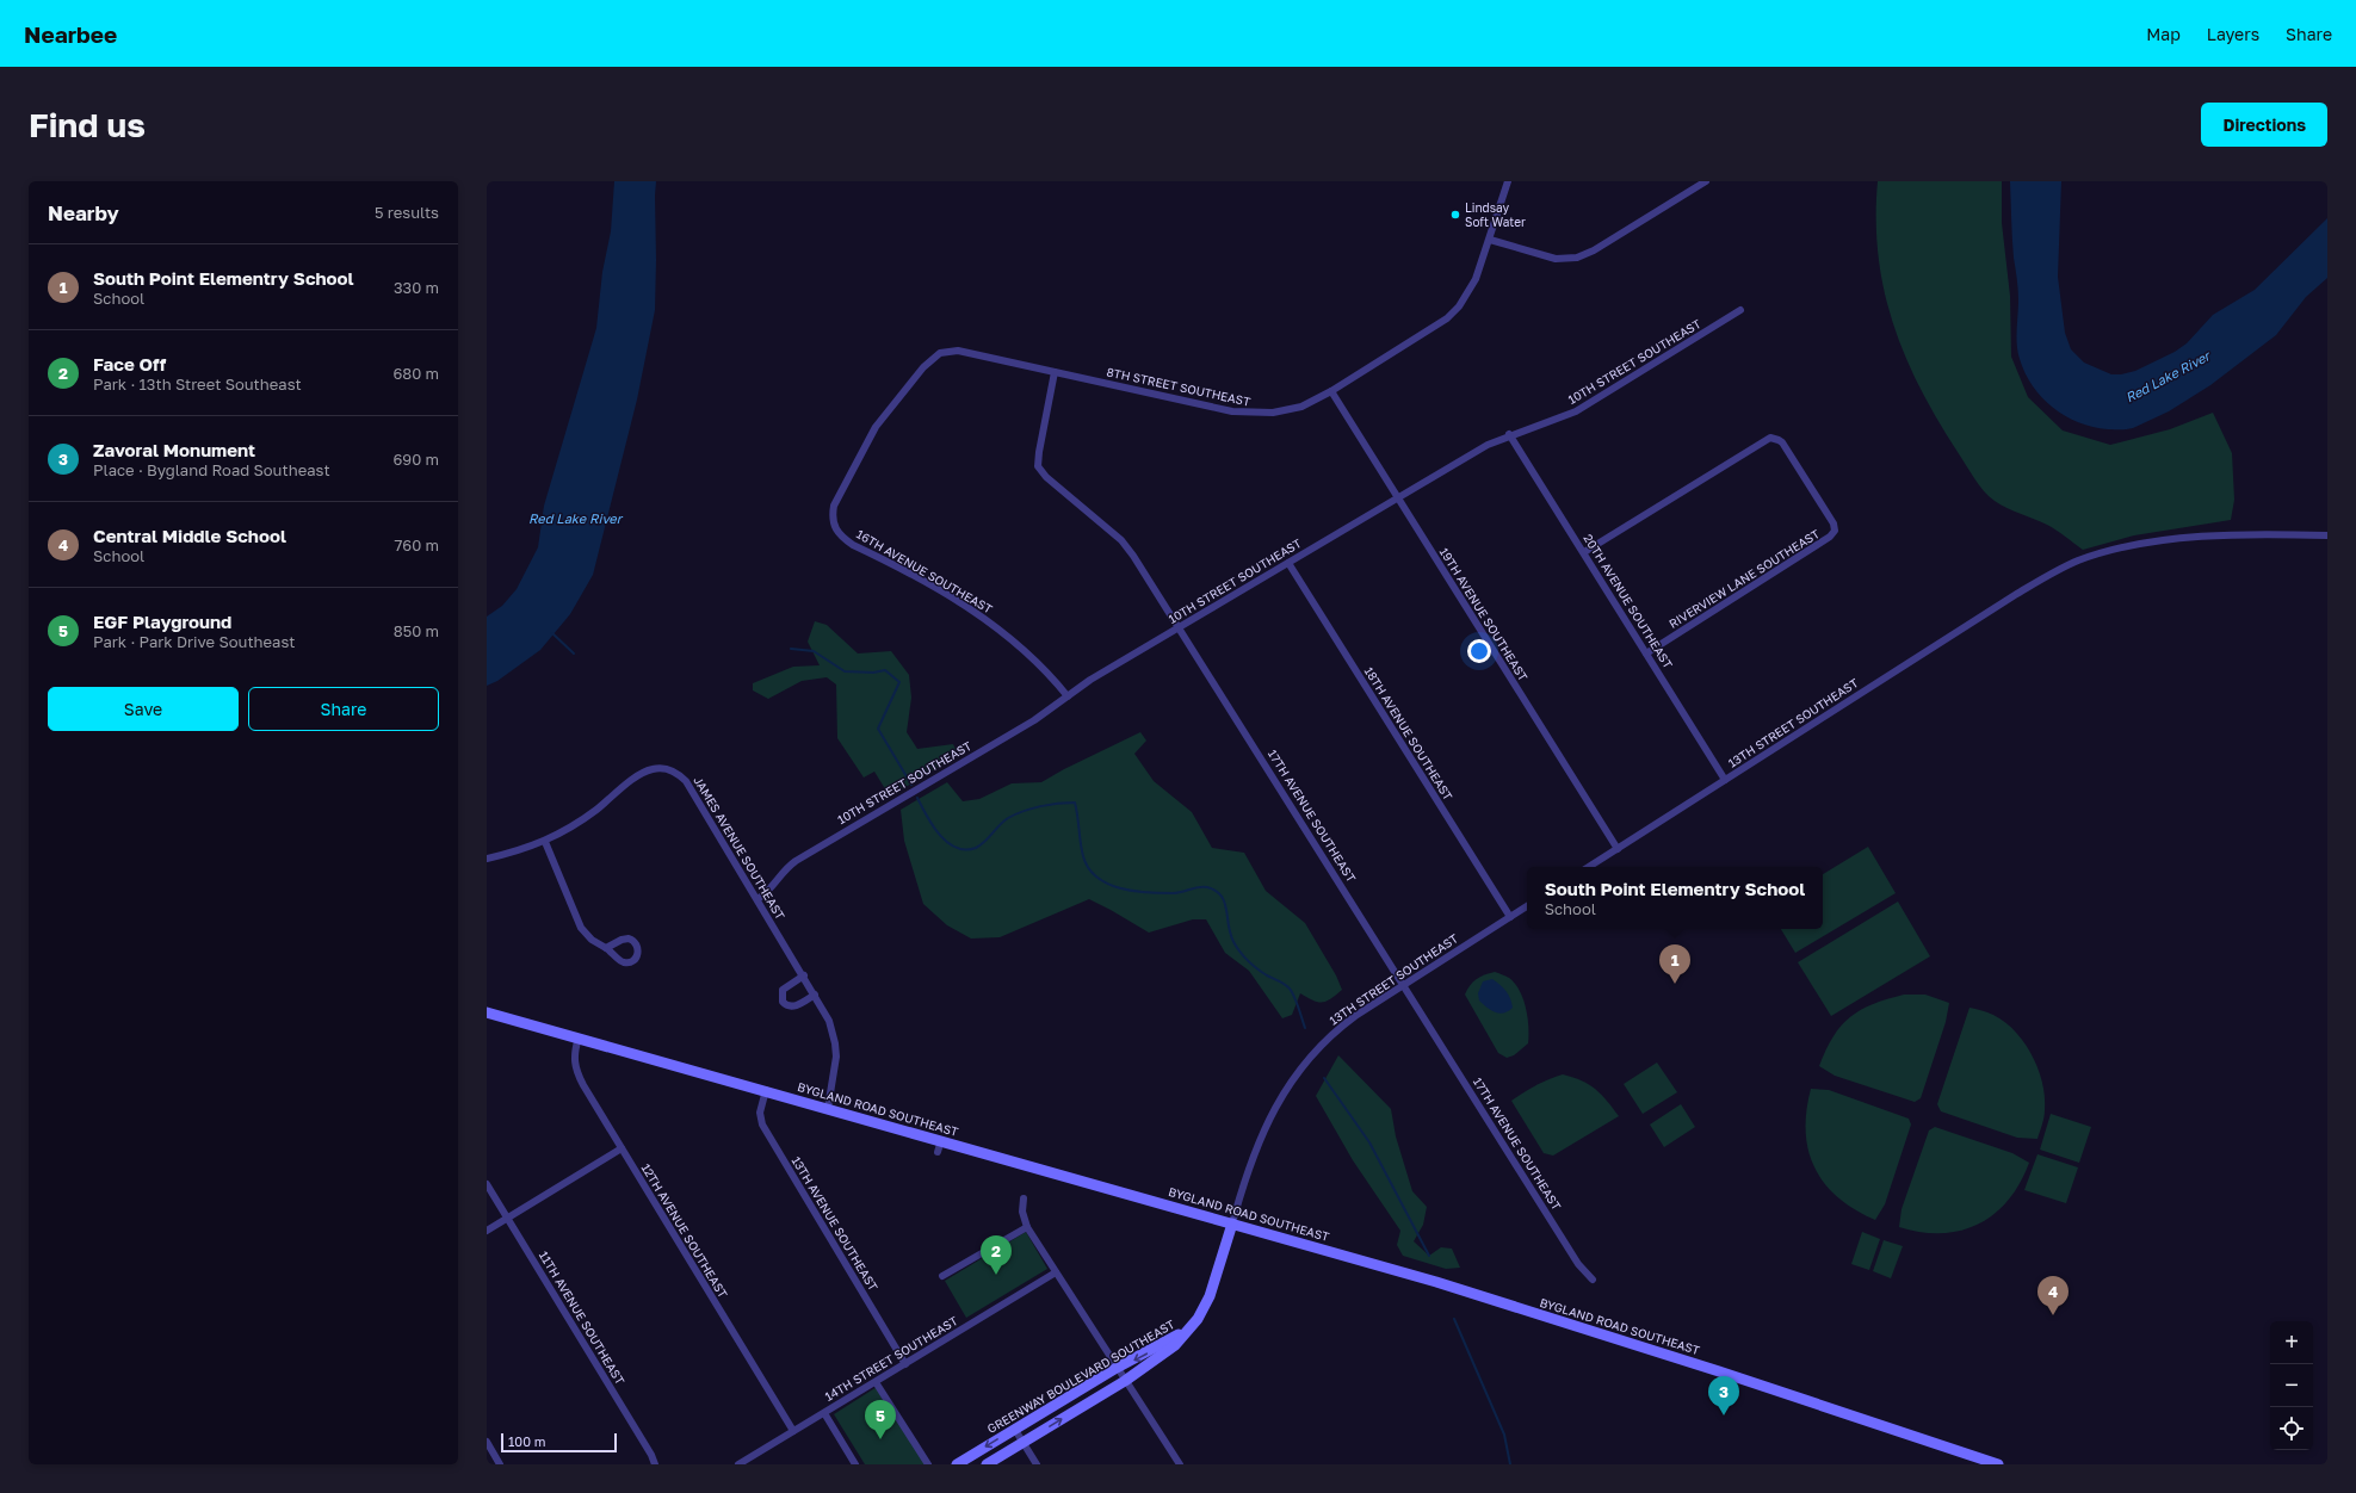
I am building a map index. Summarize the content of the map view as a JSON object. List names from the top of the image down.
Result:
{
  "streets": {
    "street": [
      "10TH STREET SOUTHEAST",
      "8TH STREET SOUTHEAST",
      "16TH AVENUE SOUTHEAST",
      "RIVERVIEW LANE SOUTHEAST",
      "20TH AVENUE SOUTHEAST",
      "19TH AVENUE SOUTHEAST",
      "13TH STREET SOUTHEAST",
      "18TH AVENUE SOUTHEAST",
      "17TH AVENUE SOUTHEAST",
      "JAMES AVENUE SOUTHEAST",
      "BYGLAND ROAD SOUTHEAST",
      "13TH AVENUE SOUTHEAST",
      "12TH AVENUE SOUTHEAST",
      "11TH AVENUE SOUTHEAST",
      "14TH STREET SOUTHEAST",
      "GREENWAY BOULEVARD SOUTHEAST"
    ]
  },
  "crossings": [
    ["10TH STREET SOUTHEAST", "16TH AVENUE SOUTHEAST"],
    ["10TH STREET SOUTHEAST", "20TH AVENUE SOUTHEAST"],
    ["10TH STREET SOUTHEAST", "19TH AVENUE SOUTHEAST"],
    ["10TH STREET SOUTHEAST", "18TH AVENUE SOUTHEAST"],
    ["10TH STREET SOUTHEAST", "17TH AVENUE SOUTHEAST"],
    ["10TH STREET SOUTHEAST", "JAMES AVENUE SOUTHEAST"],
    ["8TH STREET SOUTHEAST", "16TH AVENUE SOUTHEAST"],
    ["8TH STREET SOUTHEAST", "19TH AVENUE SOUTHEAST"],
    ["8TH STREET SOUTHEAST", "17TH AVENUE SOUTHEAST"],
    ["RIVERVIEW LANE SOUTHEAST", "20TH AVENUE SOUTHEAST"],
    ["20TH AVENUE SOUTHEAST", "13TH STREET SOUTHEAST"],
    ["19TH AVENUE SOUTHEAST", "13TH STREET SOUTHEAST"],
    ["13TH STREET SOUTHEAST", "18TH AVENUE SOUTHEAST"],
    ["13TH STREET SOUTHEAST", "17TH AVENUE SOUTHEAST"],
    ["13TH STREET SOUTHEAST", "BYGLAND ROAD SOUTHEAST"],
    ["13TH STREET SOUTHEAST", "GREENWAY BOULEVARD SOUTHEAST"],
    ["JAMES AVENUE SOUTHEAST", "BYGLAND ROAD SOUTHEAST"],
    ["BYGLAND ROAD SOUTHEAST", "13TH AVENUE SOUTHEAST"],
    ["BYGLAND ROAD SOUTHEAST", "12TH AVENUE SOUTHEAST"],
    ["BYGLAND ROAD SOUTHEAST", "GREENWAY BOULEVARD SOUTHEAST"],
    ["13TH AVENUE SOUTHEAST", "14TH STREET SOUTHEAST"],
    ["12TH AVENUE SOUTHEAST", "14TH STREET SOUTHEAST"]
  ],
  "water": ["Red Lake River"],
  "places": ["Lindsay Soft Water"],
  "scale_bar": "100 m",
  "page": {
    "header": "Nearbee",
    "nav": ["Map", "Layers", "Share"],
    "buttons": [
      "Directions",
      ["Save", "Share"]
    ],
    "title": "Find us",
    "heading": ["Nearby", "5 results"],
    "list": [
      {
        "mark": "1",
        "name": "South Point Elementry School",
        "note": "School",
        "value": "330 m"
      },
      {
        "mark": "2",
        "name": "Face Off",
        "note": "Park · 13th Street Southeast",
        "value": "680 m"
      },
      {
        "mark": "3",
        "name": "Zavoral Monument",
        "note": "Place · Bygland Road Southeast",
        "value": "690 m"
      },
      {
        "mark": "4",
        "name": "Central Middle School",
        "note": "School",
        "value": "760 m"
      },
      {
        "mark": "5",
        "name": "EGF Playground",
        "note": "Park · Park Drive Southeast",
        "value": "850 m"
      }
    ],
    "popup": ["South Point Elementry School", "School"],
    "pins": [
      "1",
      "2",
      "4",
      "3",
      "5"
    ],
    "map_buttons": ["+", "−"],
    "scale": "100 m"
  }
}
